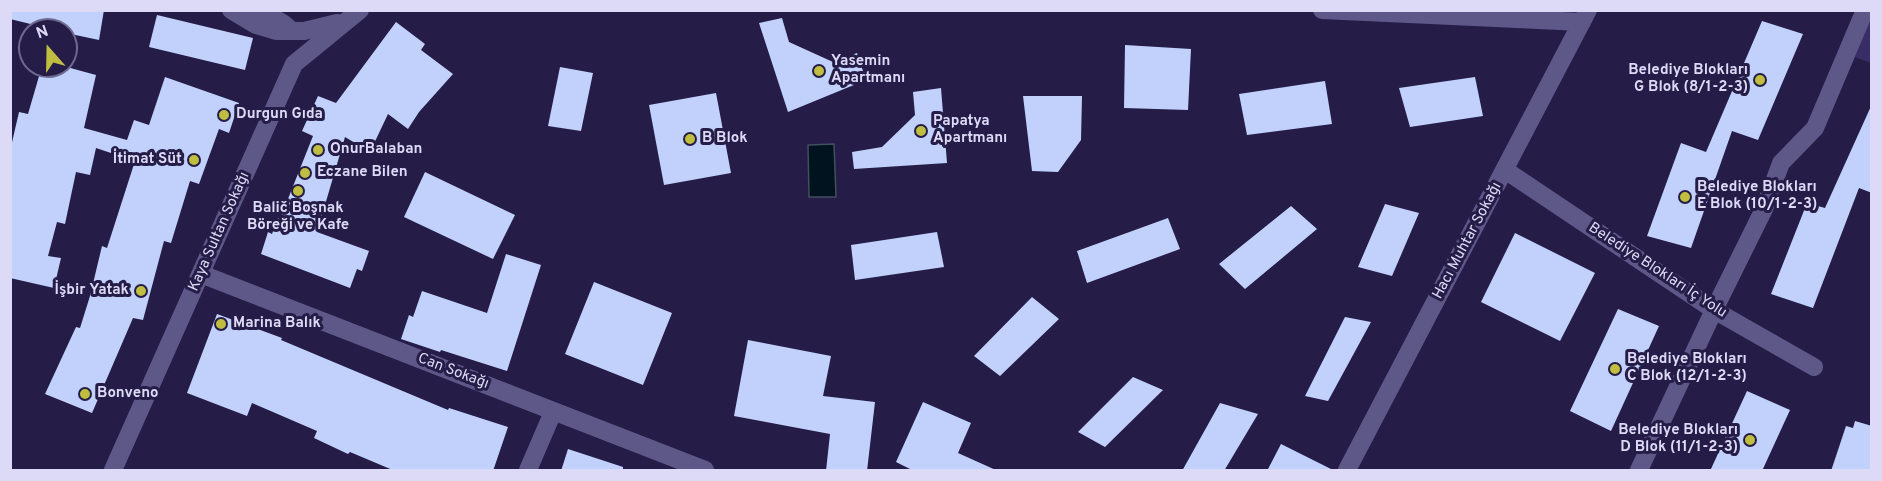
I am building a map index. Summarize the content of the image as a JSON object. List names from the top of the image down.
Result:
{
  "streets": {
    "street": [
      "Kaya Sultan Sokağı",
      "Hacı Muhtar Sokağı",
      "Belediye Blokları İç Yolu",
      "Can Sokağı"
    ]
  },
  "crossings": [
    ["Kaya Sultan Sokağı", "Can Sokağı"],
    ["Hacı Muhtar Sokağı", "Belediye Blokları İç Yolu"]
  ],
  "places": [
    "Yasemin Apartmanı",
    "Belediye Blokları G Blok (8/1-2-3)",
    "Durgun Gıda",
    "Papatya Apartmanı",
    "B Blok",
    "OnurBalaban",
    "İtimat Süt",
    "Eczane Bilen",
    "Balič Boşnak Böreği ve Kafe",
    "Belediye Blokları E Blok (10/1-2-3)",
    "İşbir Yatak",
    "Marina Balık",
    "Belediye Blokları C Blok (12/1-2-3)",
    "Bonveno",
    "Belediye Blokları D Blok (11/1-2-3)"
  ],
  "north": "top"
}
